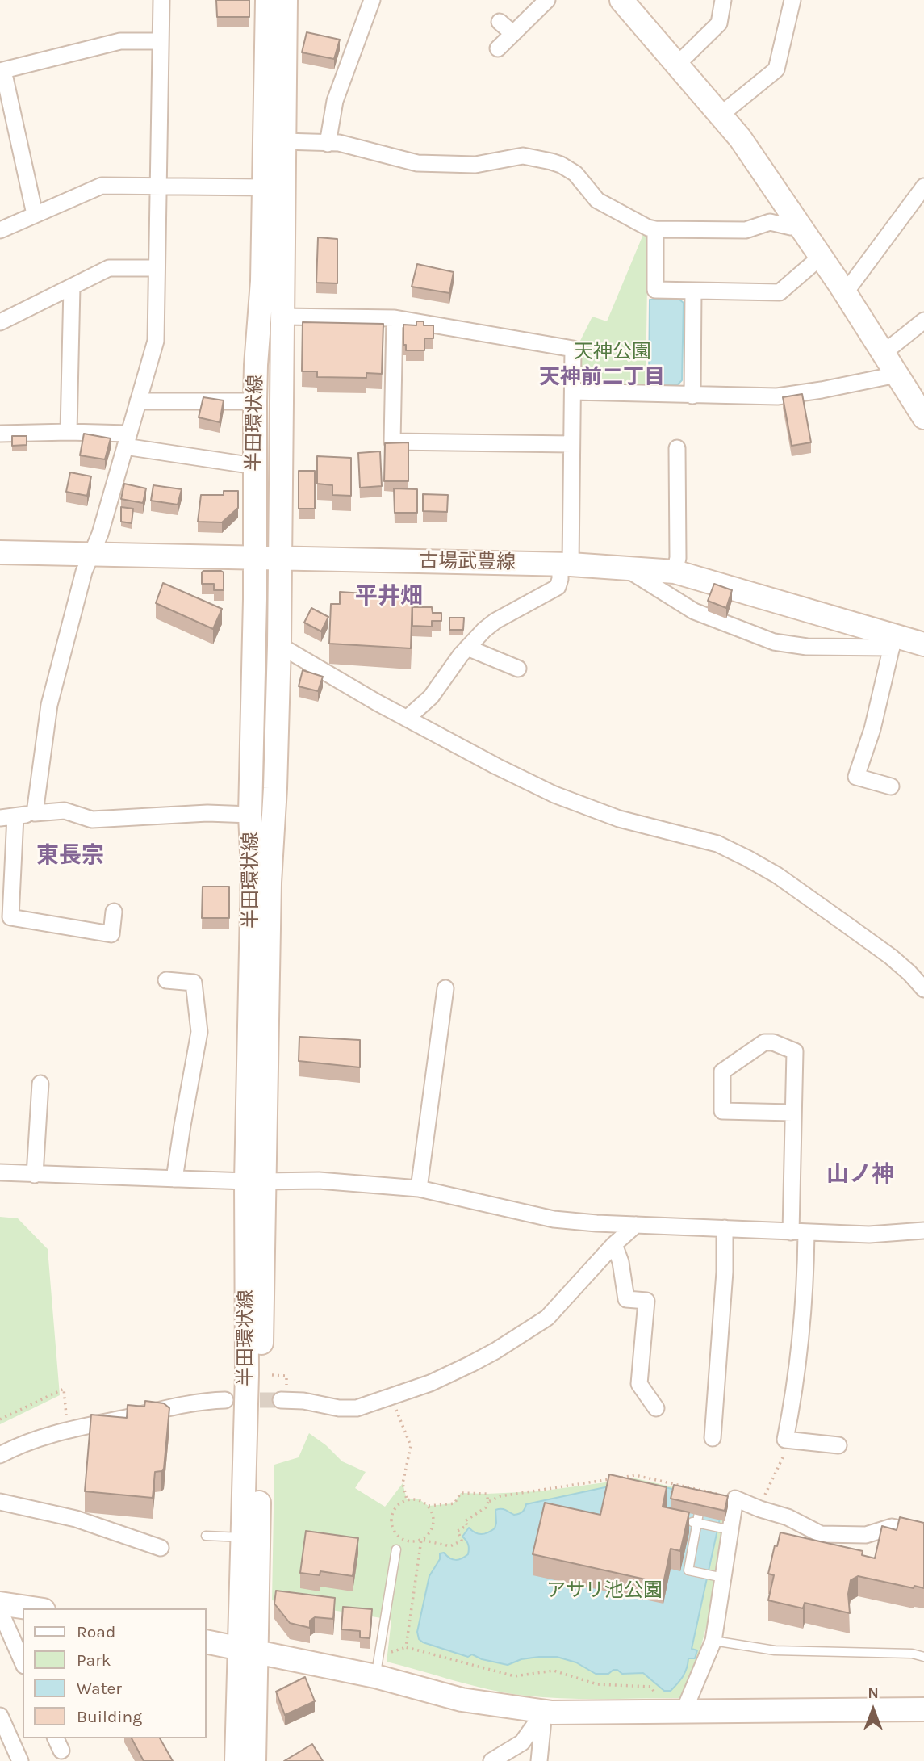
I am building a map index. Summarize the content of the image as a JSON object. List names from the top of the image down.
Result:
{
  "streets": {
    "main road": ["半田環状線", "古場武豊線"]
  },
  "crossings": [
    ["半田環状線", "古場武豊線"]
  ],
  "districts": [
    "天神前二丁目",
    "平井畑",
    "東長宗",
    "山ノ神"
  ],
  "parks": ["天神公園", "アサリ池公園"],
  "legend": [
    "Road",
    "Park",
    "Water",
    "Building"
  ],
  "north": "top"
}
